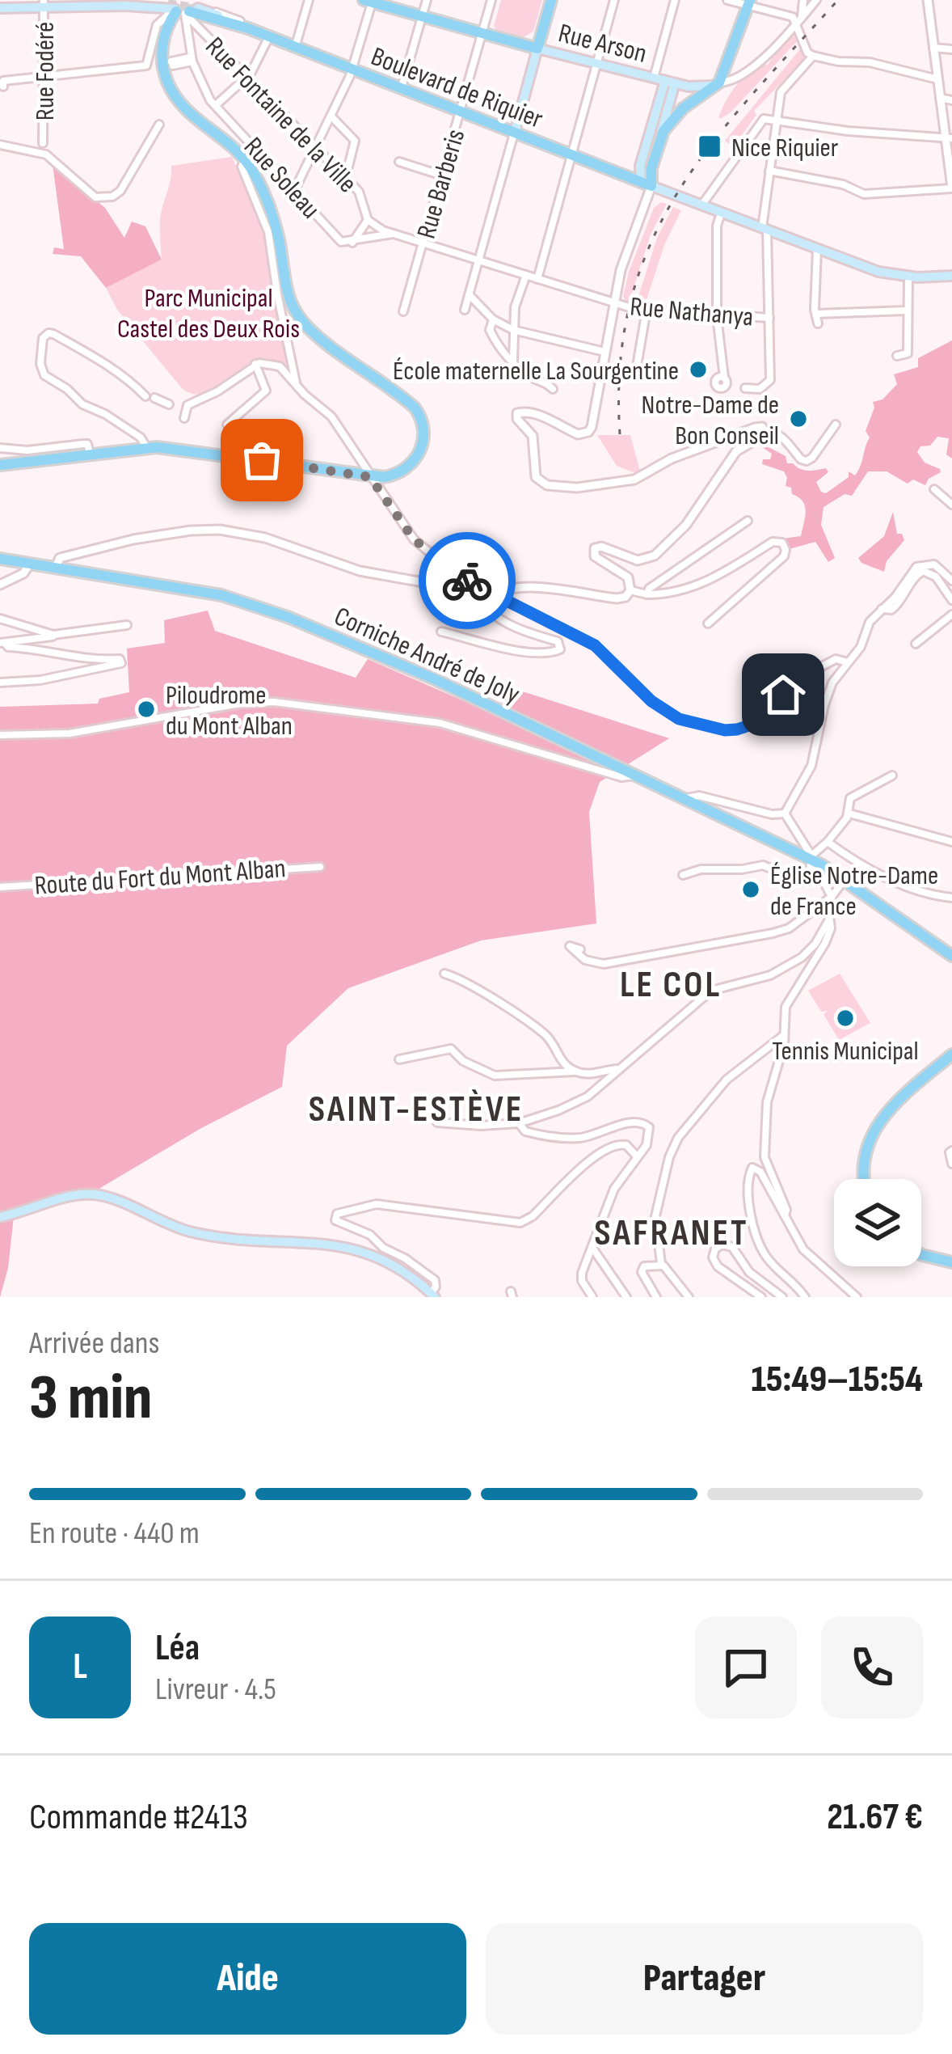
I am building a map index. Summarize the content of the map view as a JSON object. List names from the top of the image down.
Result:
{
  "streets": {
    "main road": ["Rue Arson", "Boulevard de Riquier", "Corniche André de Joly"],
    "street": [
      "Rue Fodéré",
      "Rue Fontaine de la Ville",
      "Rue Soleau",
      "Rue Barberis",
      "Rue Nathanya",
      "Route du Fort du Mont Alban"
    ]
  },
  "crossings": [
    ["Rue Arson", "Rue Barberis"],
    ["Boulevard de Riquier", "Rue Fontaine de la Ville"],
    ["Boulevard de Riquier", "Rue Barberis"],
    ["Rue Fontaine de la Ville", "Rue Nathanya"],
    ["Rue Barberis", "Rue Nathanya"]
  ],
  "districts": ["LE COL", "SAINT-ESTÈVE", "SAFRANET"],
  "parks": ["Parc Municipal Castel des Deux Rois"],
  "places": {
    "transit": ["Nice Riquier"],
    "other": [
      "École maternelle La Sourgentine",
      "Notre-Dame de Bon Conseil",
      "Piloudrome du Mont Alban",
      "Église Notre-Dame de France",
      "Tennis Municipal"
    ]
  },
  "page": {
    "heading": ["3 min", "Arrivée dans", "15:49–15:54"],
    "panel": [
      "Léa",
      "Livreur · 4.5",
      "Commande #2413",
      "21.67 €"
    ],
    "bar": "En route · 440 m",
    "round": "L",
    "buttons": ["Aide", "Partager"]
  }
}
